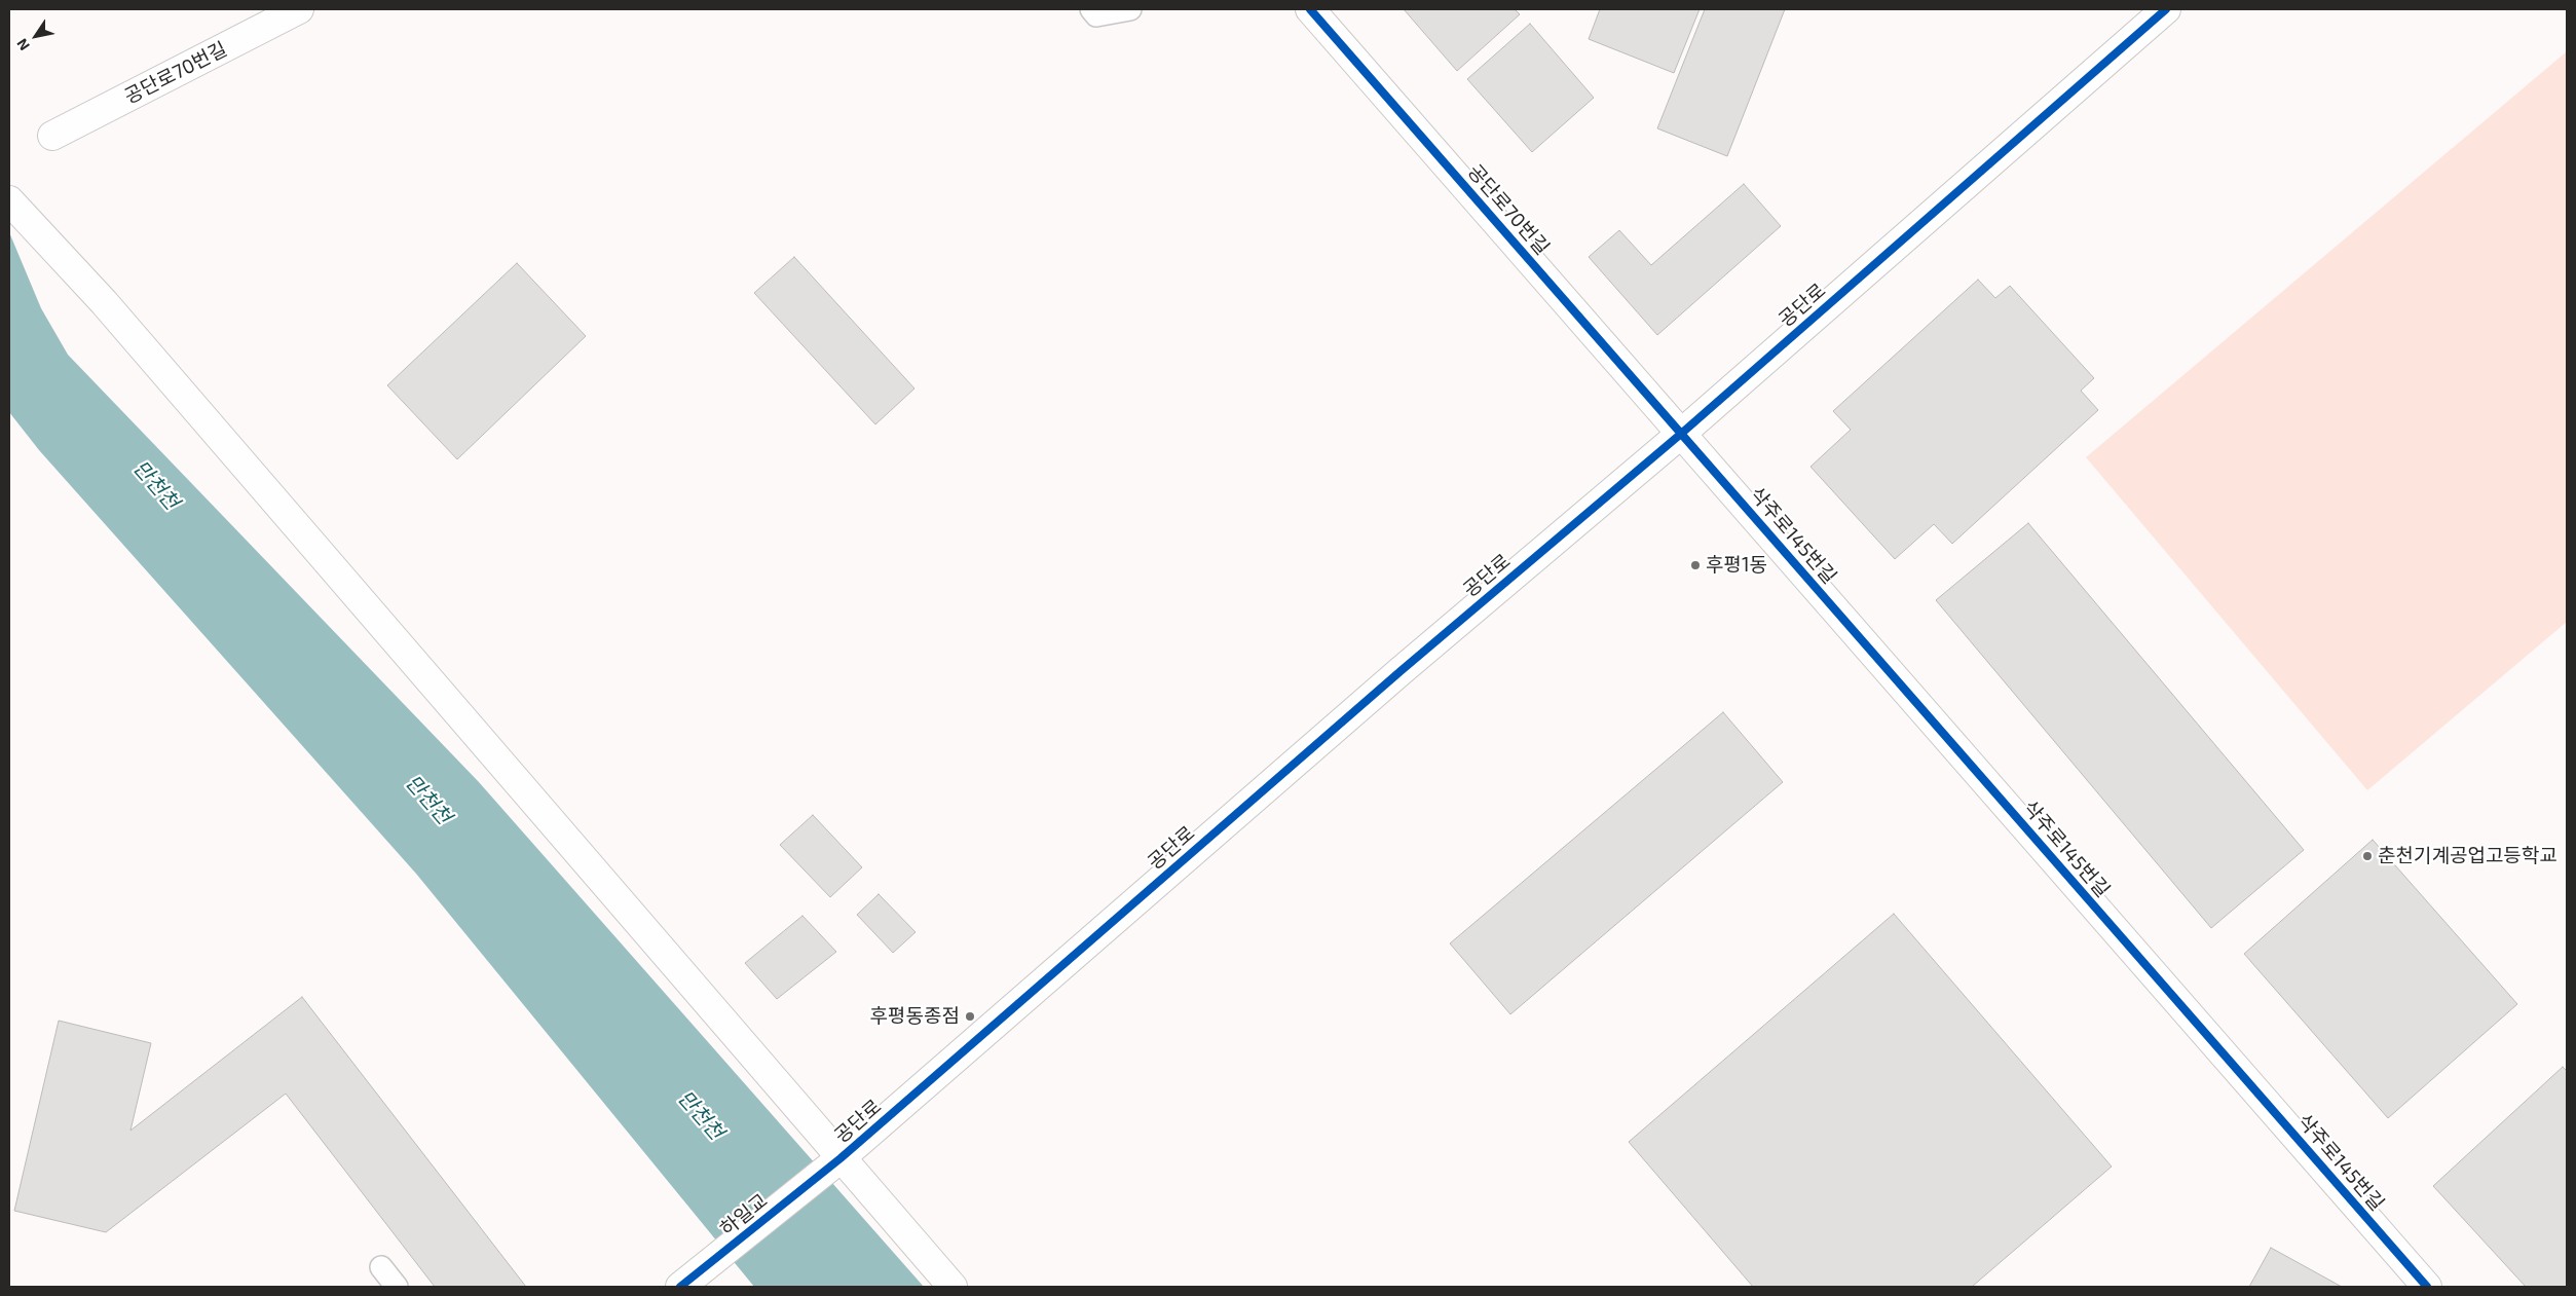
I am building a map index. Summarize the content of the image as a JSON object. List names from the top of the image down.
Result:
{
  "streets": {
    "street": [
      "공단로70번길",
      "공단로",
      "삭주로145번길",
      "하일교"
    ]
  },
  "crossings": [
    ["공단로70번길", "공단로"],
    ["공단로70번길", "삭주로145번길"],
    ["공단로", "삭주로145번길"],
    ["공단로", "하일교"]
  ],
  "water": ["만천천"],
  "places": ["후평1동", "춘천기계공업고등학교", "후평동종점"],
  "north": "bottom left"
}
